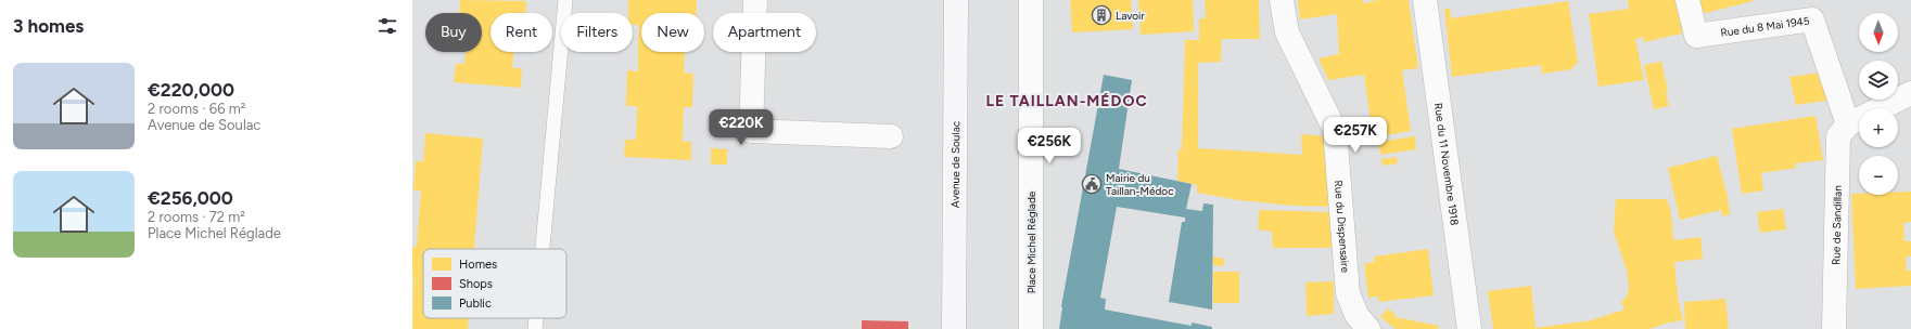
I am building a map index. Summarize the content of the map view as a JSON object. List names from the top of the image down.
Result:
{
  "streets": {
    "main road": ["Avenue de Soulac"],
    "street": [
      "Rue du 8 Mai 1945",
      "Rue du 11 Novembre 1918",
      "Rue de Sandillan",
      "Rue du Dispensaire",
      "Place Michel Réglade"
    ]
  },
  "crossings": [
    ["Rue du 8 Mai 1945", "Rue de Sandillan"]
  ],
  "districts": ["LE TAILLAN-MÉDOC"],
  "places": {
    "building": ["Lavoir"],
    "public building": ["Mairie du Taillan-Médoc"]
  },
  "legend": ["Homes", "Shops", "Public"],
  "north": "bottom",
  "page": {
    "heading": "3 homes",
    "map_buttons": ["+", "−"],
    "chip": [
      "Buy",
      "Rent",
      "Filters",
      "New",
      "Apartment"
    ],
    "list": [
      {
        "name": "€220,000",
        "note": "2 rooms · 66 m² · Avenue de Soulac"
      },
      {
        "name": "€256,000",
        "note": "2 rooms · 72 m² · Place Michel Réglade"
      }
    ],
    "price": ["€220K", "€257K", "€256K"]
  }
}
